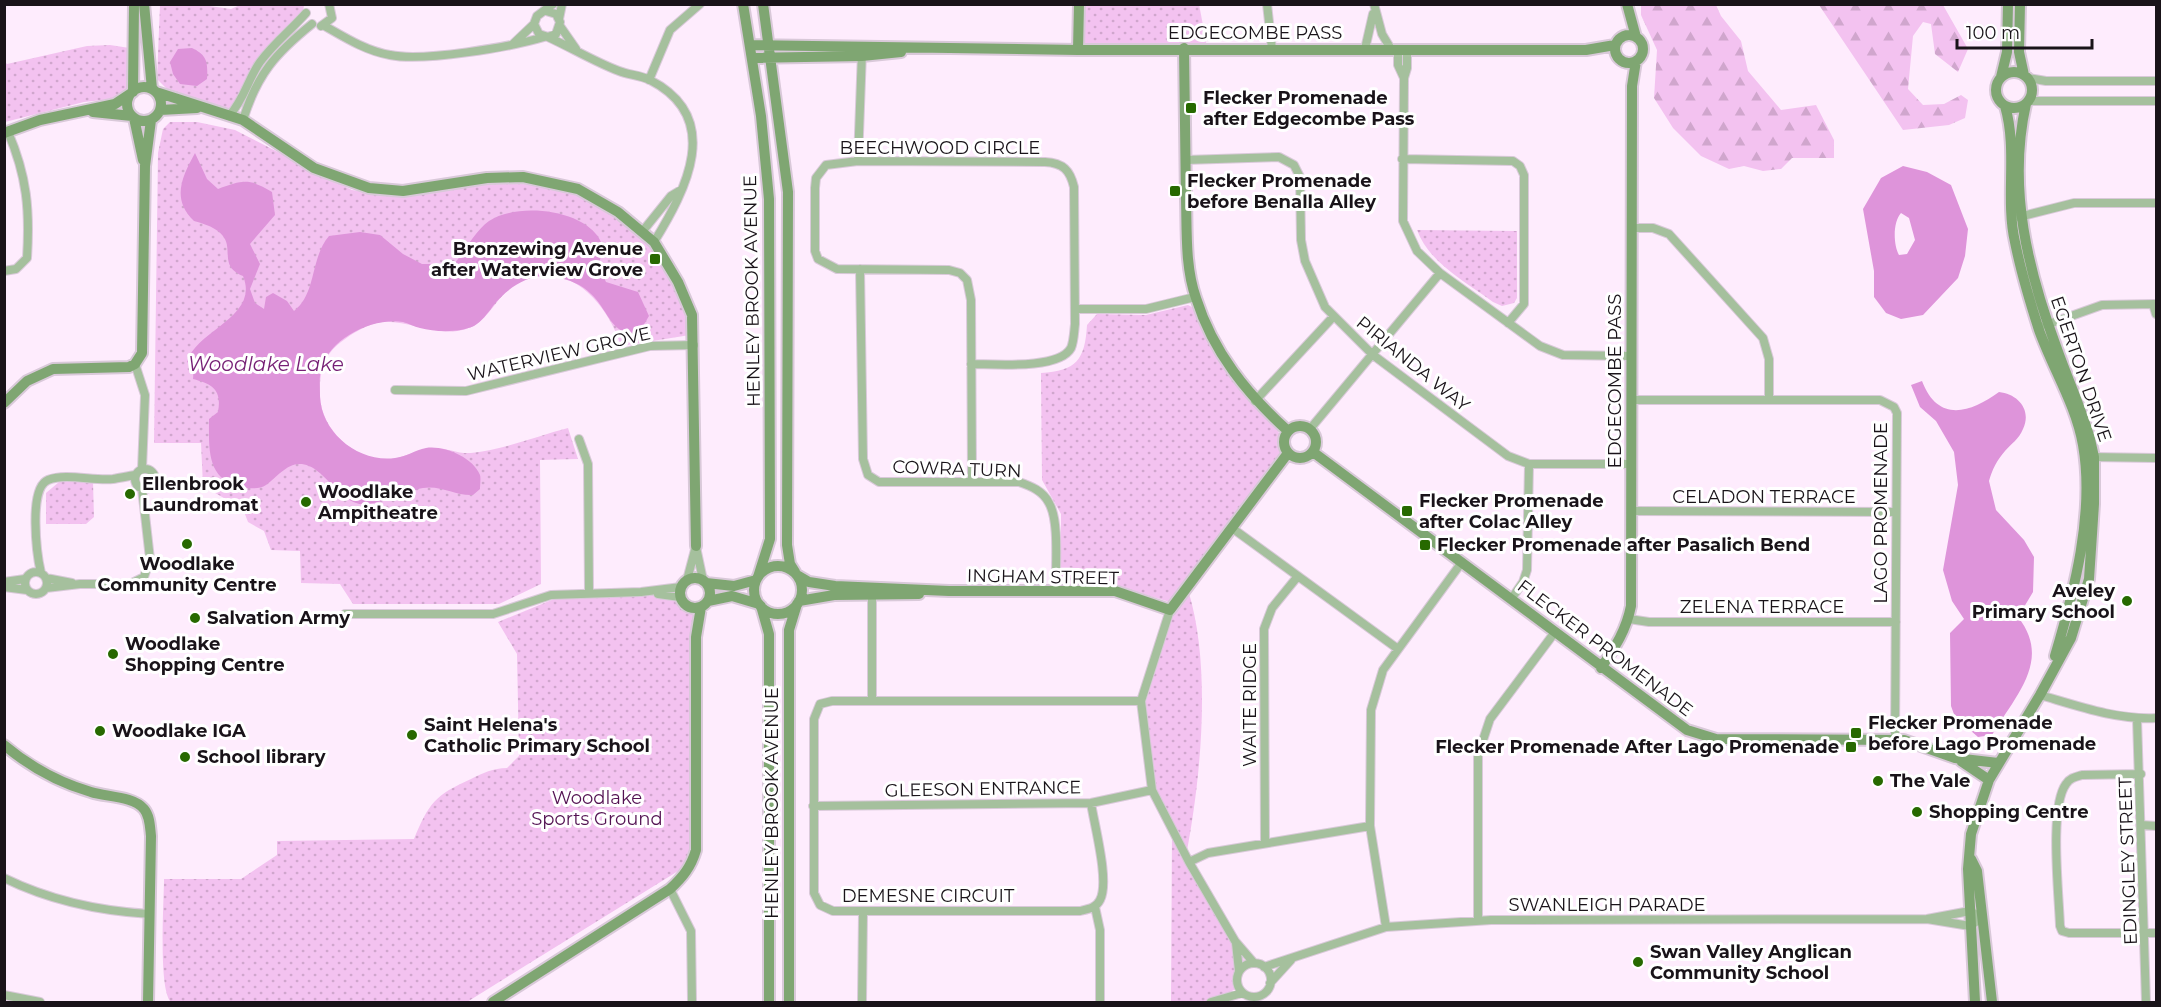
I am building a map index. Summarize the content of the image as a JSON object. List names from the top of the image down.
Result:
{
  "streets": {
    "street": [
      "EDGECOMBE PASS",
      "BEECHWOOD CIRCLE",
      "HENLEY BROOK AVENUE",
      "WATERVIEW GROVE",
      "PIRIANDA WAY",
      "EGERTON DRIVE",
      "COWRA TURN",
      "CELADON TERRACE",
      "LAGO PROMENADE",
      "INGHAM STREET",
      "ZELENA TERRACE",
      "FLECKER PROMENADE",
      "WAITE RIDGE",
      "GLEESON ENTRANCE",
      "EDINGLEY STREET",
      "DEMESNE CIRCUIT",
      "SWANLEIGH PARADE"
    ]
  },
  "crossings": [
    ["EDGECOMBE PASS", "HENLEY BROOK AVENUE"],
    ["EDGECOMBE PASS", "PIRIANDA WAY"],
    ["EDGECOMBE PASS", "CELADON TERRACE"],
    ["EDGECOMBE PASS", "LAGO PROMENADE"],
    ["EDGECOMBE PASS", "ZELENA TERRACE"],
    ["EDGECOMBE PASS", "FLECKER PROMENADE"],
    ["BEECHWOOD CIRCLE", "COWRA TURN"],
    ["HENLEY BROOK AVENUE", "INGHAM STREET"],
    ["EGERTON DRIVE", "FLECKER PROMENADE"],
    ["EGERTON DRIVE", "SWANLEIGH PARADE"],
    ["COWRA TURN", "INGHAM STREET"],
    ["CELADON TERRACE", "LAGO PROMENADE"],
    ["LAGO PROMENADE", "ZELENA TERRACE"],
    ["LAGO PROMENADE", "FLECKER PROMENADE"],
    ["GLEESON ENTRANCE", "DEMESNE CIRCUIT"]
  ],
  "water": ["Woodlake Lake"],
  "parks": ["Woodlake Sports Ground"],
  "places": {
    "transit": [
      "Flecker Promenade after Edgecombe Pass",
      "Flecker Promenade before Benalla Alley",
      "Bronzewing Avenue after Waterview Grove",
      "Flecker Promenade after Colac Alley",
      "Flecker Promenade after Pasalich Bend",
      "Flecker Promenade before Lago Promenade",
      "Flecker Promenade After Lago Promenade"
    ],
    "other": [
      "Ellenbrook Laundromat",
      "Woodlake Ampitheatre",
      "Woodlake Community Centre",
      "Aveley Primary School",
      "Salvation Army",
      "Woodlake Shopping Centre",
      "Woodlake IGA",
      "Saint Helena's Catholic Primary School",
      "School library",
      "The Vale",
      "Shopping Centre",
      "Swan Valley Anglican Community School"
    ]
  },
  "scale_bar": "100 m"
}
